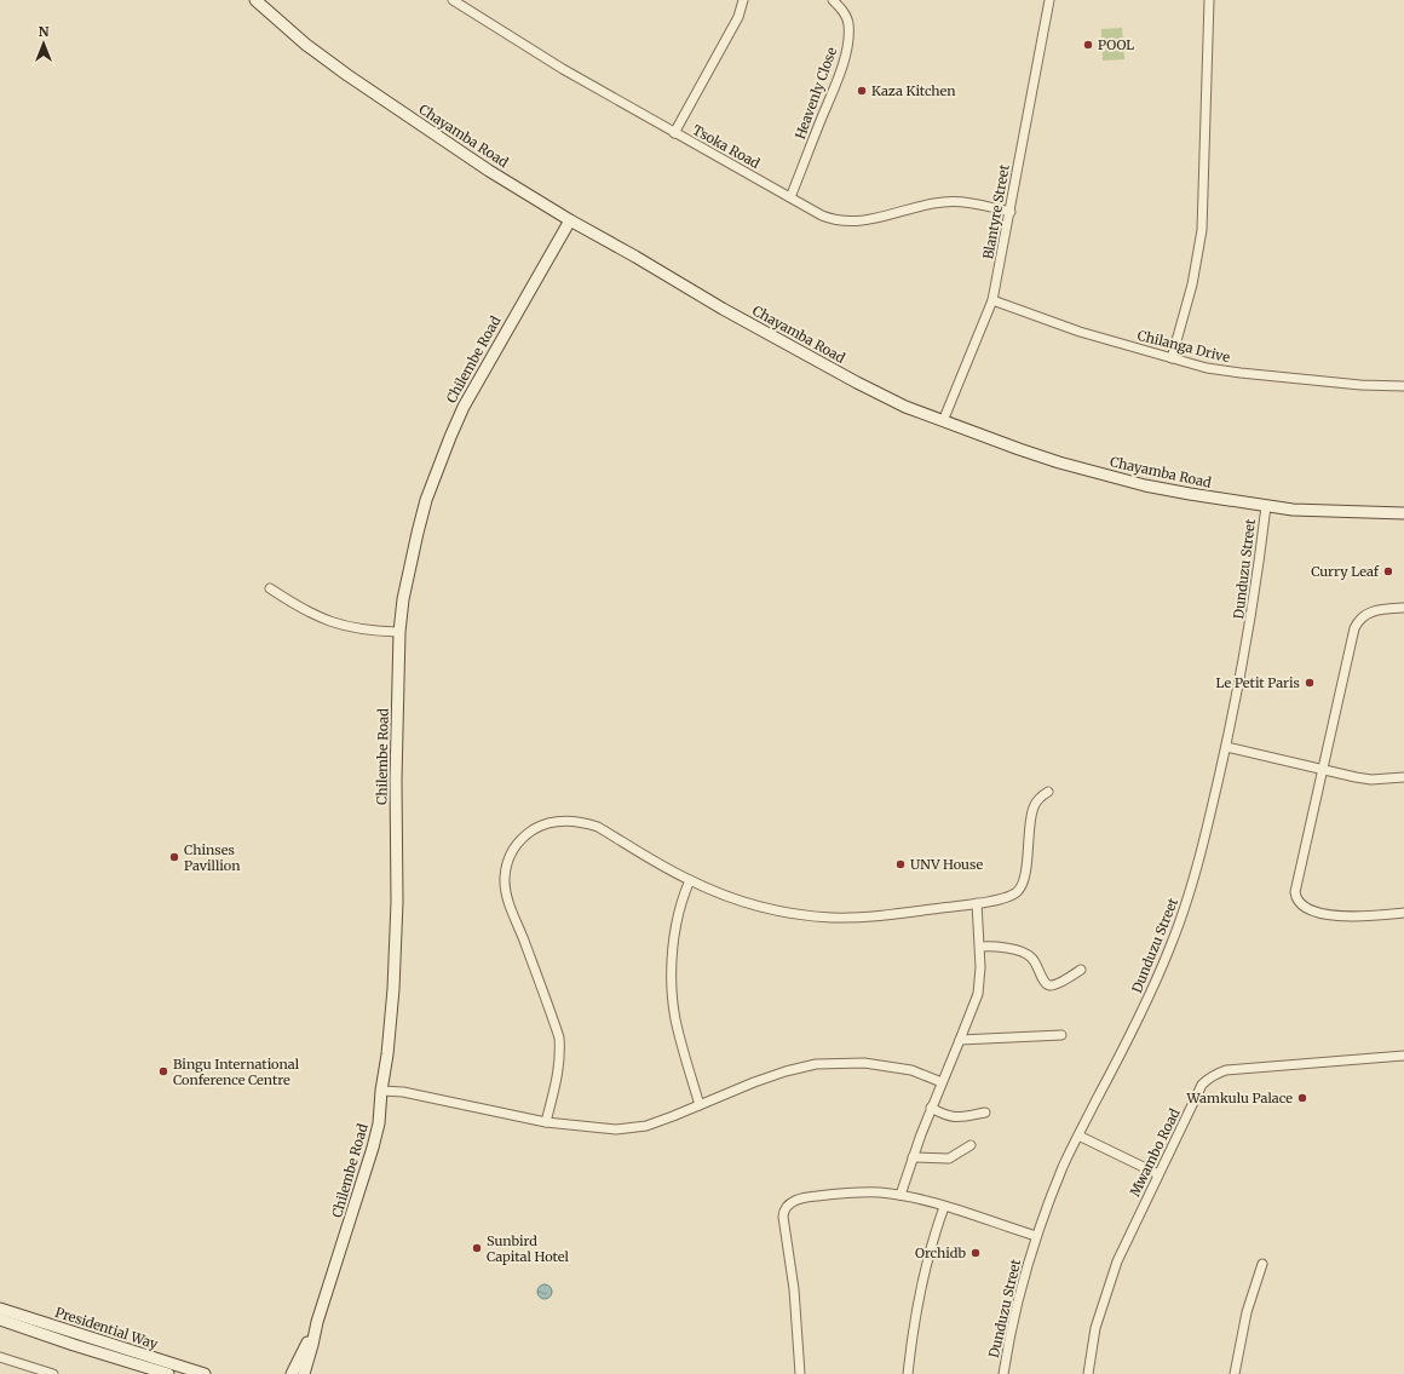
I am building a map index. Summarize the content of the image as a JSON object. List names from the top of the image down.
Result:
{
  "streets": {
    "main road": ["Chayamba Road", "Chilembe Road", "Presidential Way"],
    "street": [
      "Heavenly Close",
      "Tsoka Road",
      "Blantyre Street",
      "Chilanga Drive",
      "Dunduzu Street",
      "Mwambo Road"
    ]
  },
  "crossings": [
    ["Heavenly Close", "Tsoka Road"],
    ["Chayamba Road", "Blantyre Street"],
    ["Chayamba Road", "Chilembe Road"],
    ["Chayamba Road", "Dunduzu Street"],
    ["Tsoka Road", "Blantyre Street"],
    ["Blantyre Street", "Chilanga Drive"]
  ],
  "places": [
    "POOL",
    "Kaza Kitchen",
    "Curry Leaf",
    "Le Petit Paris",
    "Chinses Pavillion",
    "UNV House",
    "Bingu International Conference Centre",
    "Wamkulu Palace",
    "Sunbird Capital Hotel",
    "Orchidb"
  ],
  "north": "top"
}
